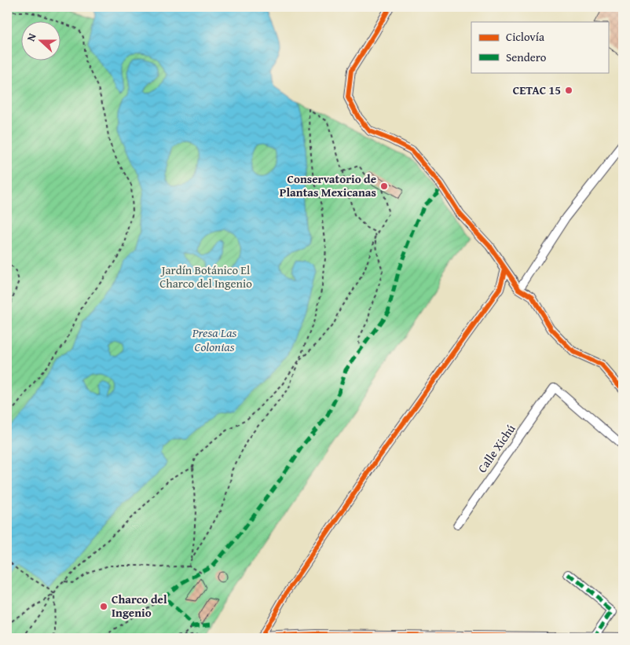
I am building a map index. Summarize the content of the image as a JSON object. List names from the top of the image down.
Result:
{
  "streets": {
    "street": ["Calle Xichú"]
  },
  "water": ["Presa Las Colonias"],
  "parks": ["Jardín Botánico El Charco del Ingenio"],
  "places": ["CETAC 15", "Conservatorio de Plantas Mexicanas", "Charco del Ingenio"],
  "legend": ["Ciclovía", "Sendero"],
  "north": "left"
}
